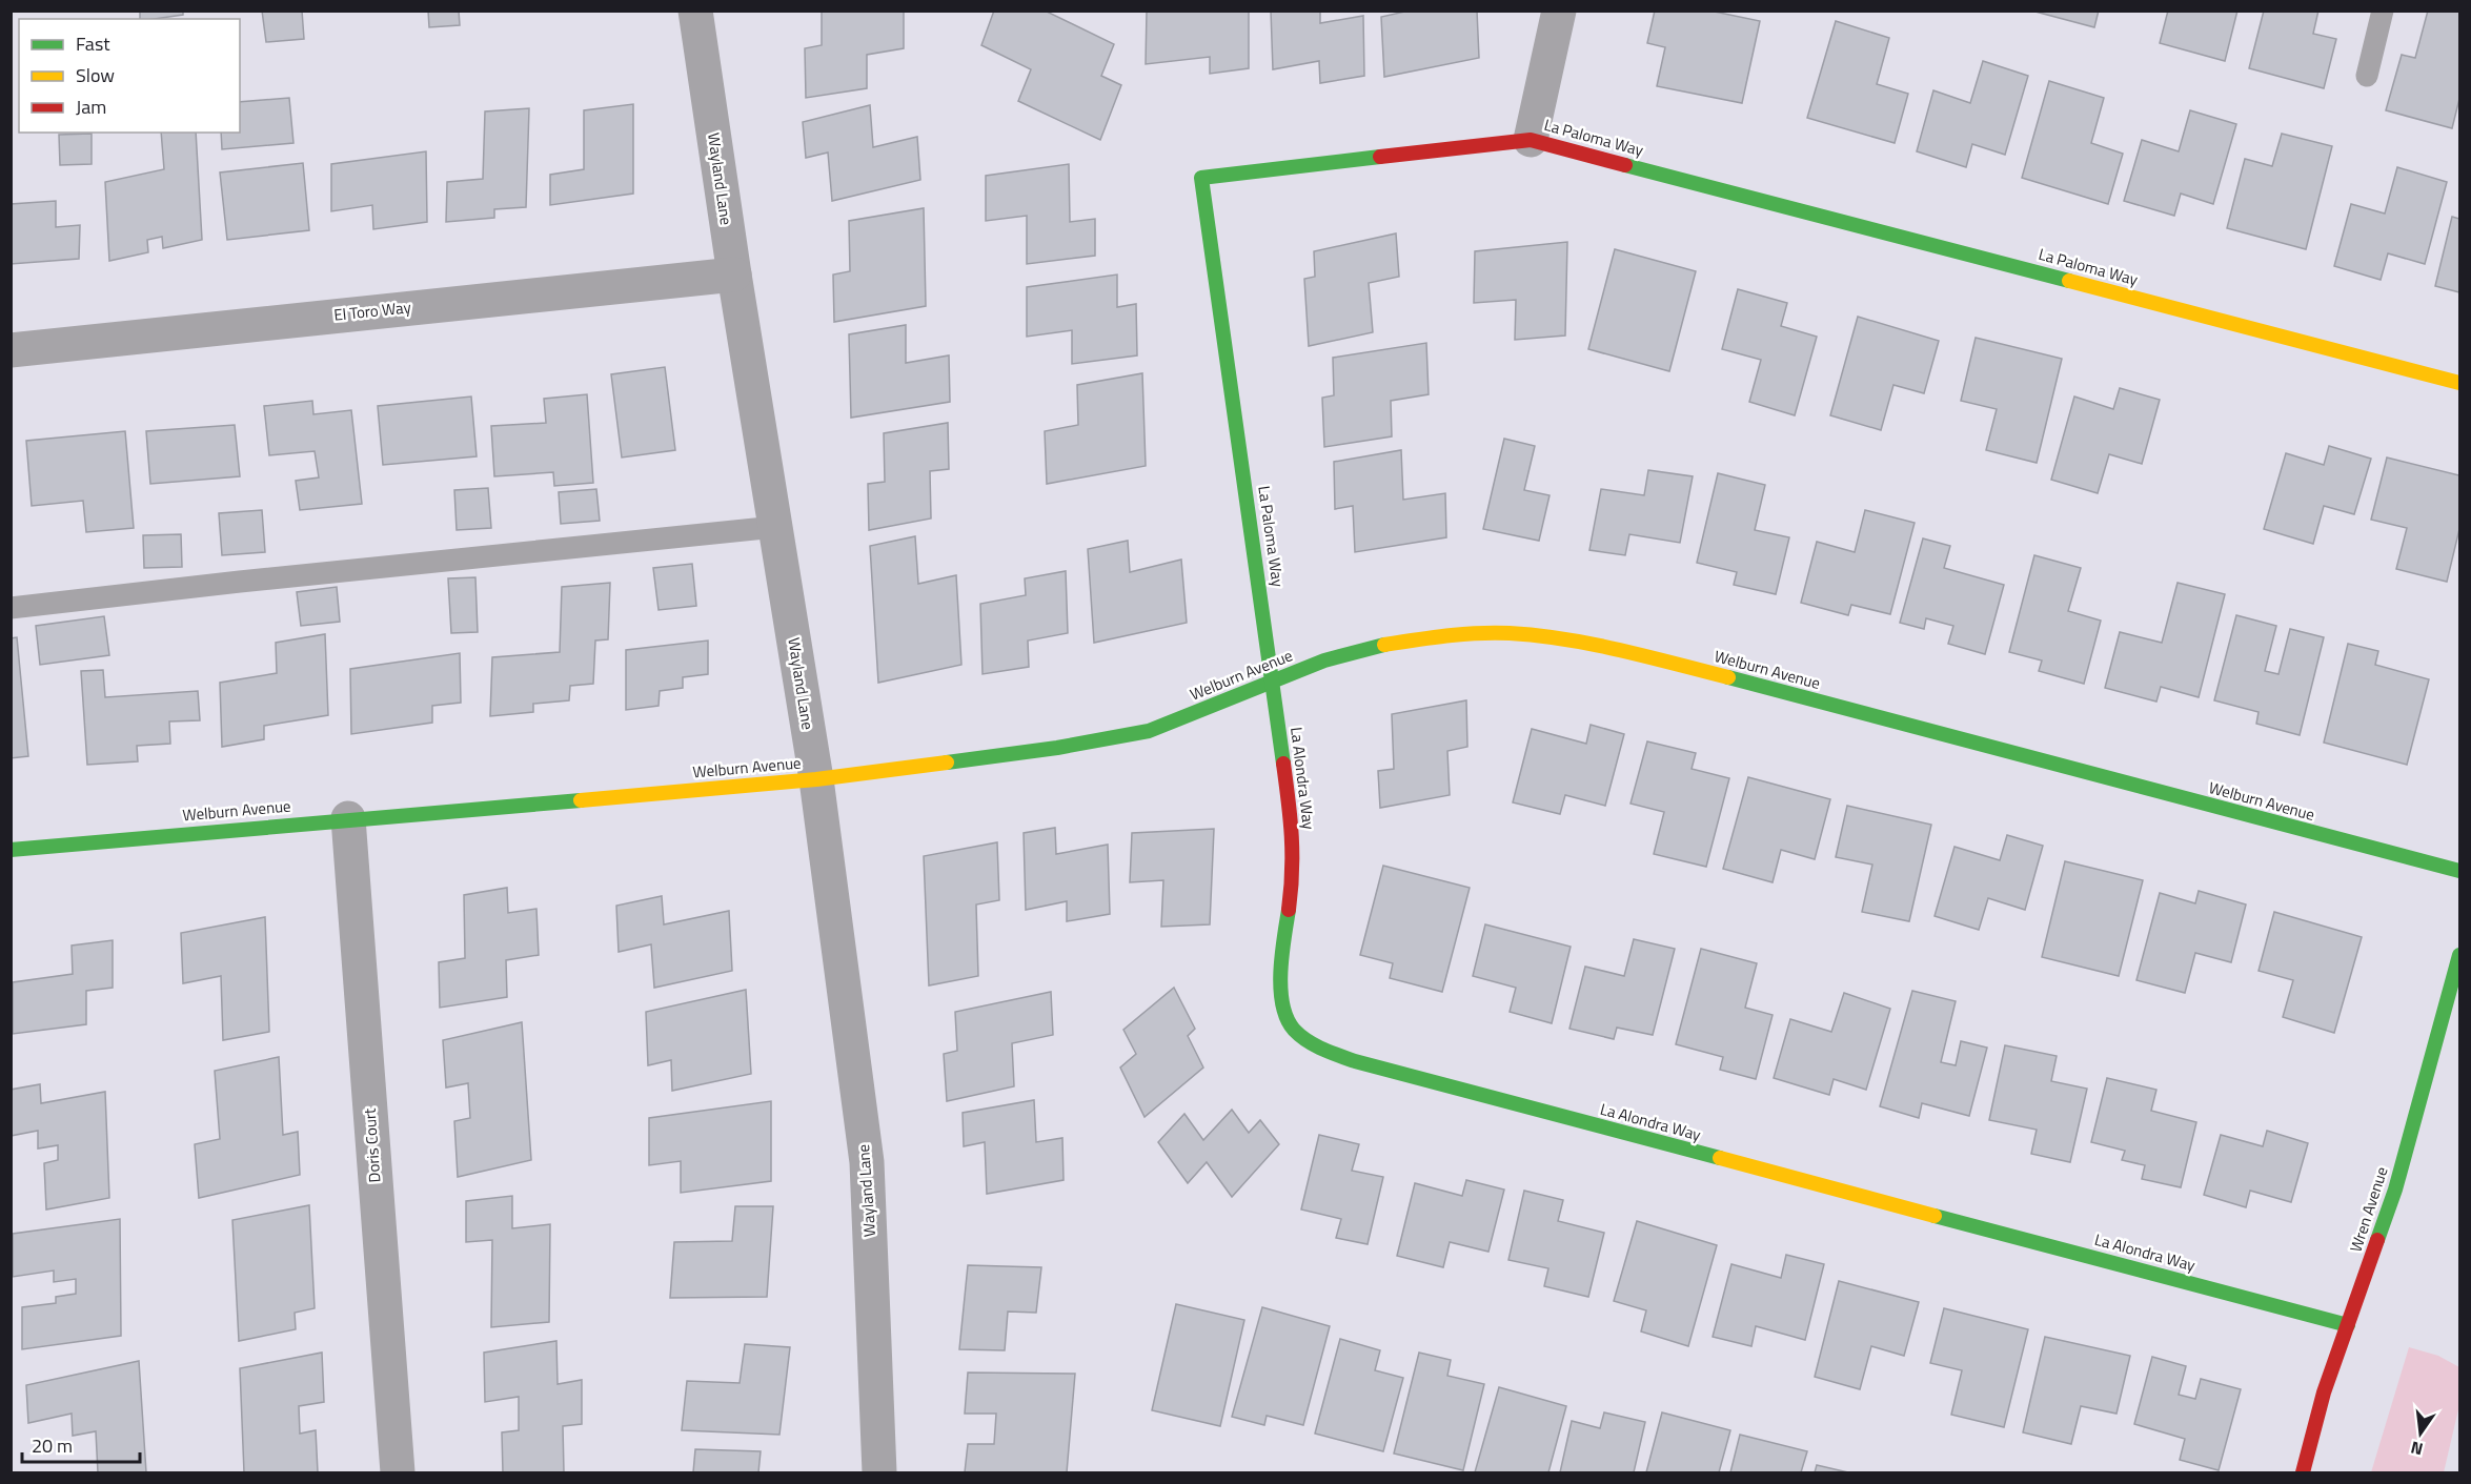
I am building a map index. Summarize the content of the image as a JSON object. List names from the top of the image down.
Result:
{
  "streets": {
    "street": [
      "La Paloma Way",
      "Wayland Lane",
      "El Toro Way",
      "Welburn Avenue",
      "La Alondra Way",
      "Doris Court",
      "Wren Avenue"
    ]
  },
  "crossings": [
    ["La Paloma Way", "Welburn Avenue"],
    ["La Paloma Way", "La Alondra Way"],
    ["Wayland Lane", "El Toro Way"],
    ["Wayland Lane", "Welburn Avenue"],
    ["Welburn Avenue", "La Alondra Way"],
    ["Welburn Avenue", "Doris Court"],
    ["La Alondra Way", "Wren Avenue"]
  ],
  "legend": ["Fast", "Slow", "Jam"],
  "scale_bar": "20 m",
  "north": "bottom"
}
